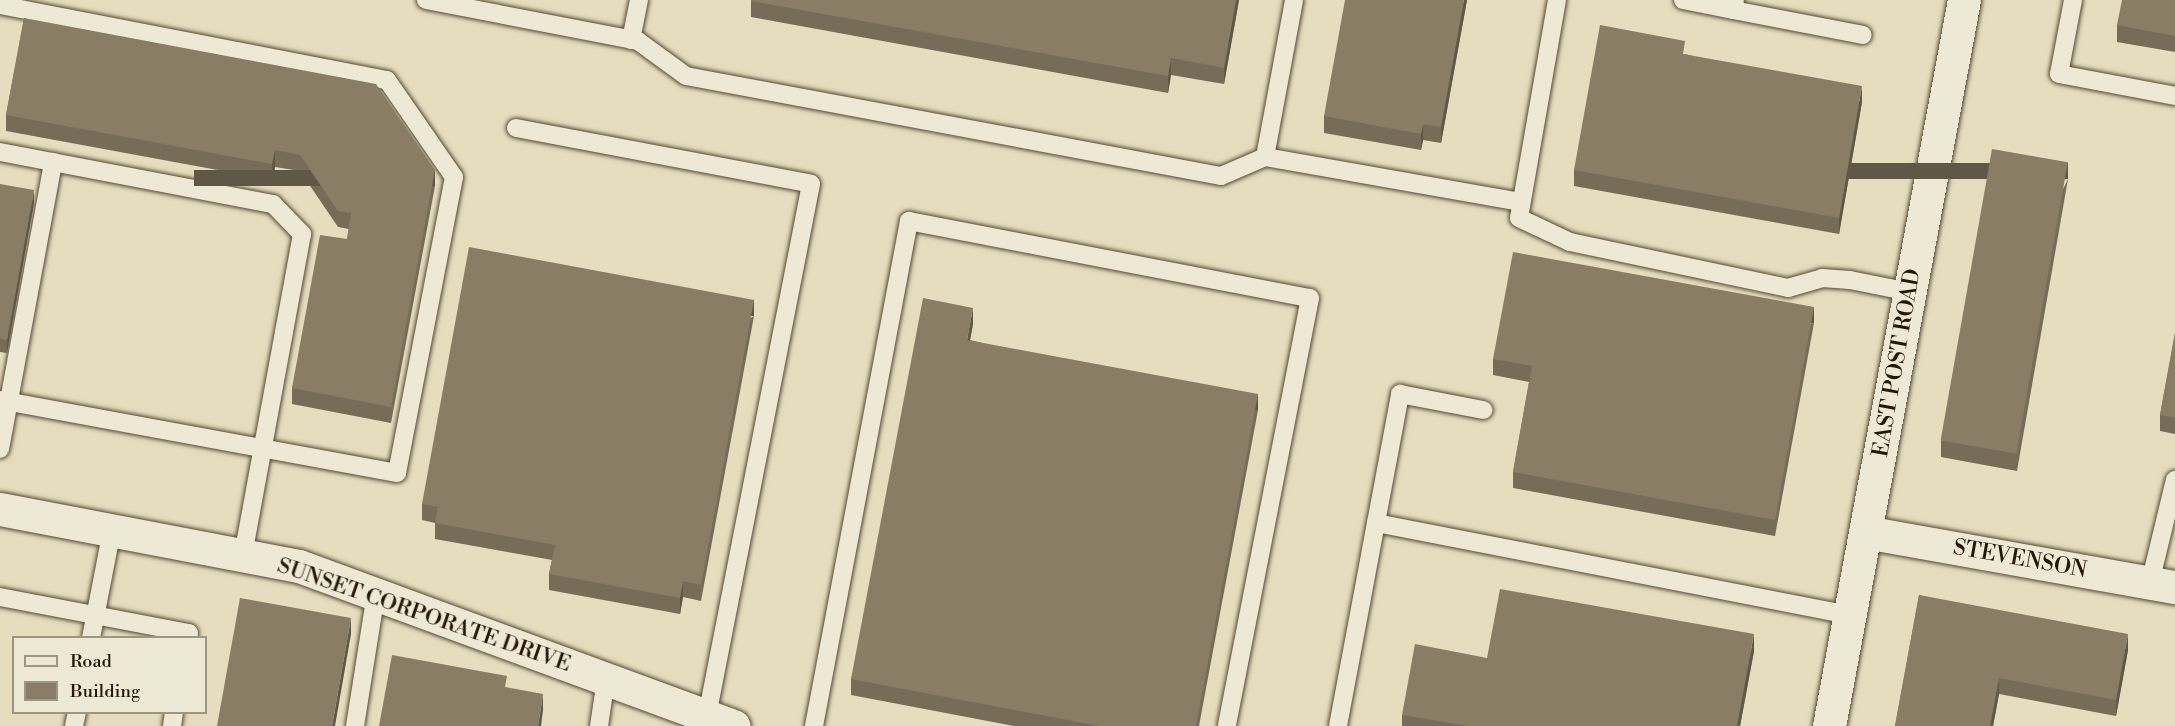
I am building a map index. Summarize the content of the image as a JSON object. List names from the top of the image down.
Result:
{
  "streets": {
    "street": ["EAST POST ROAD", "STEVENSON", "SUNSET CORPORATE DRIVE"]
  },
  "crossings": [
    ["EAST POST ROAD", "STEVENSON"]
  ],
  "legend": ["Road", "Building"]
}
